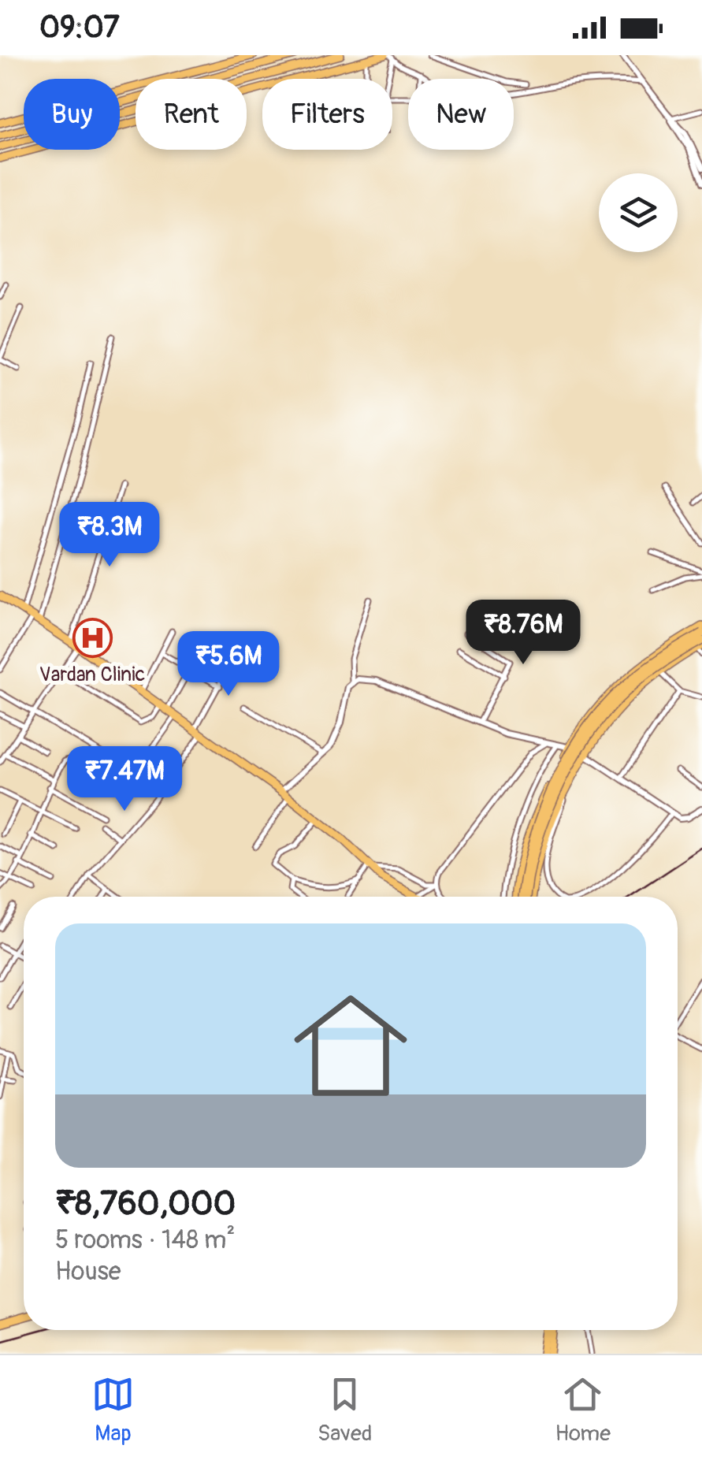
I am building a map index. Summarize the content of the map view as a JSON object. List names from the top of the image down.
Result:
{
  "places": {
    "hospital": ["Vardan Clinic"]
  },
  "page": {
    "status": "09:07",
    "chip": [
      "Buy",
      "Rent",
      "Filters",
      "New"
    ],
    "price": [
      "₹8.3M",
      "₹8.76M",
      "₹5.6M",
      "₹7.47M"
    ],
    "list": [
      {
        "name": "₹8,760,000",
        "note": "5 rooms · 148 m² · House"
      }
    ],
    "tabs": ["Map", "Saved", "Home"]
  }
}
